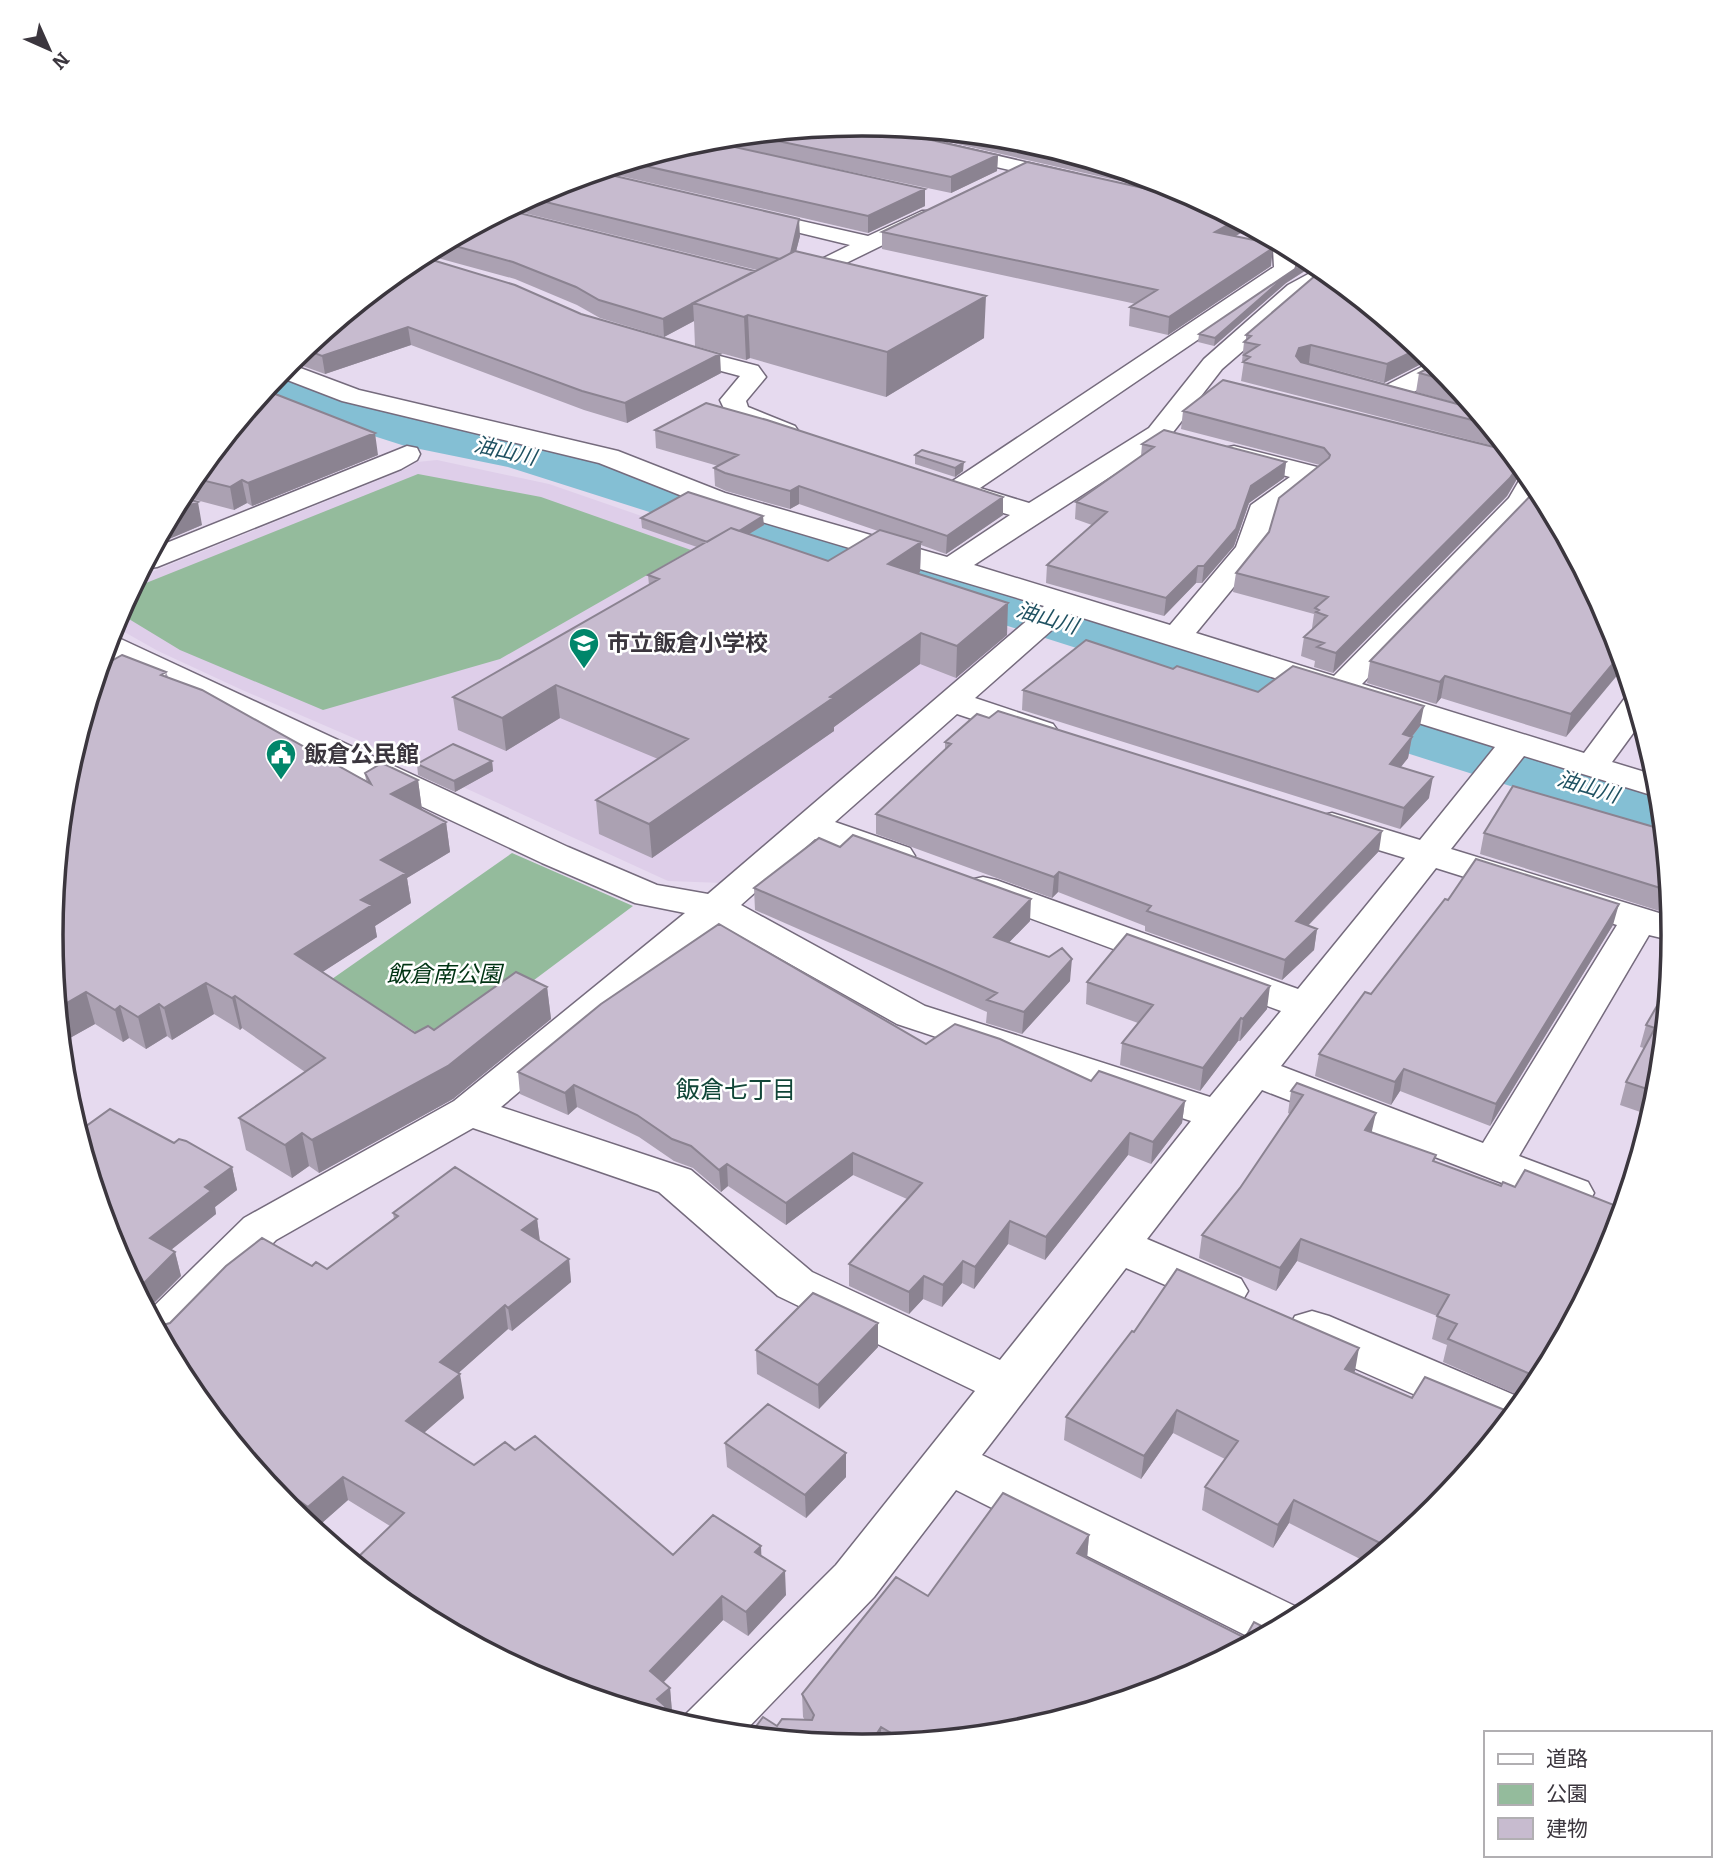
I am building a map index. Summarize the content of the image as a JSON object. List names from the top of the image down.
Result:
{
  "districts": ["飯倉七丁目"],
  "water": ["油山川"],
  "parks": ["飯倉南公園"],
  "places": {
    "school or university": ["市立飯倉小学校"],
    "public building": ["飯倉公民館"]
  },
  "legend": ["道路", "公園", "建物"],
  "north": "bottom right"
}
